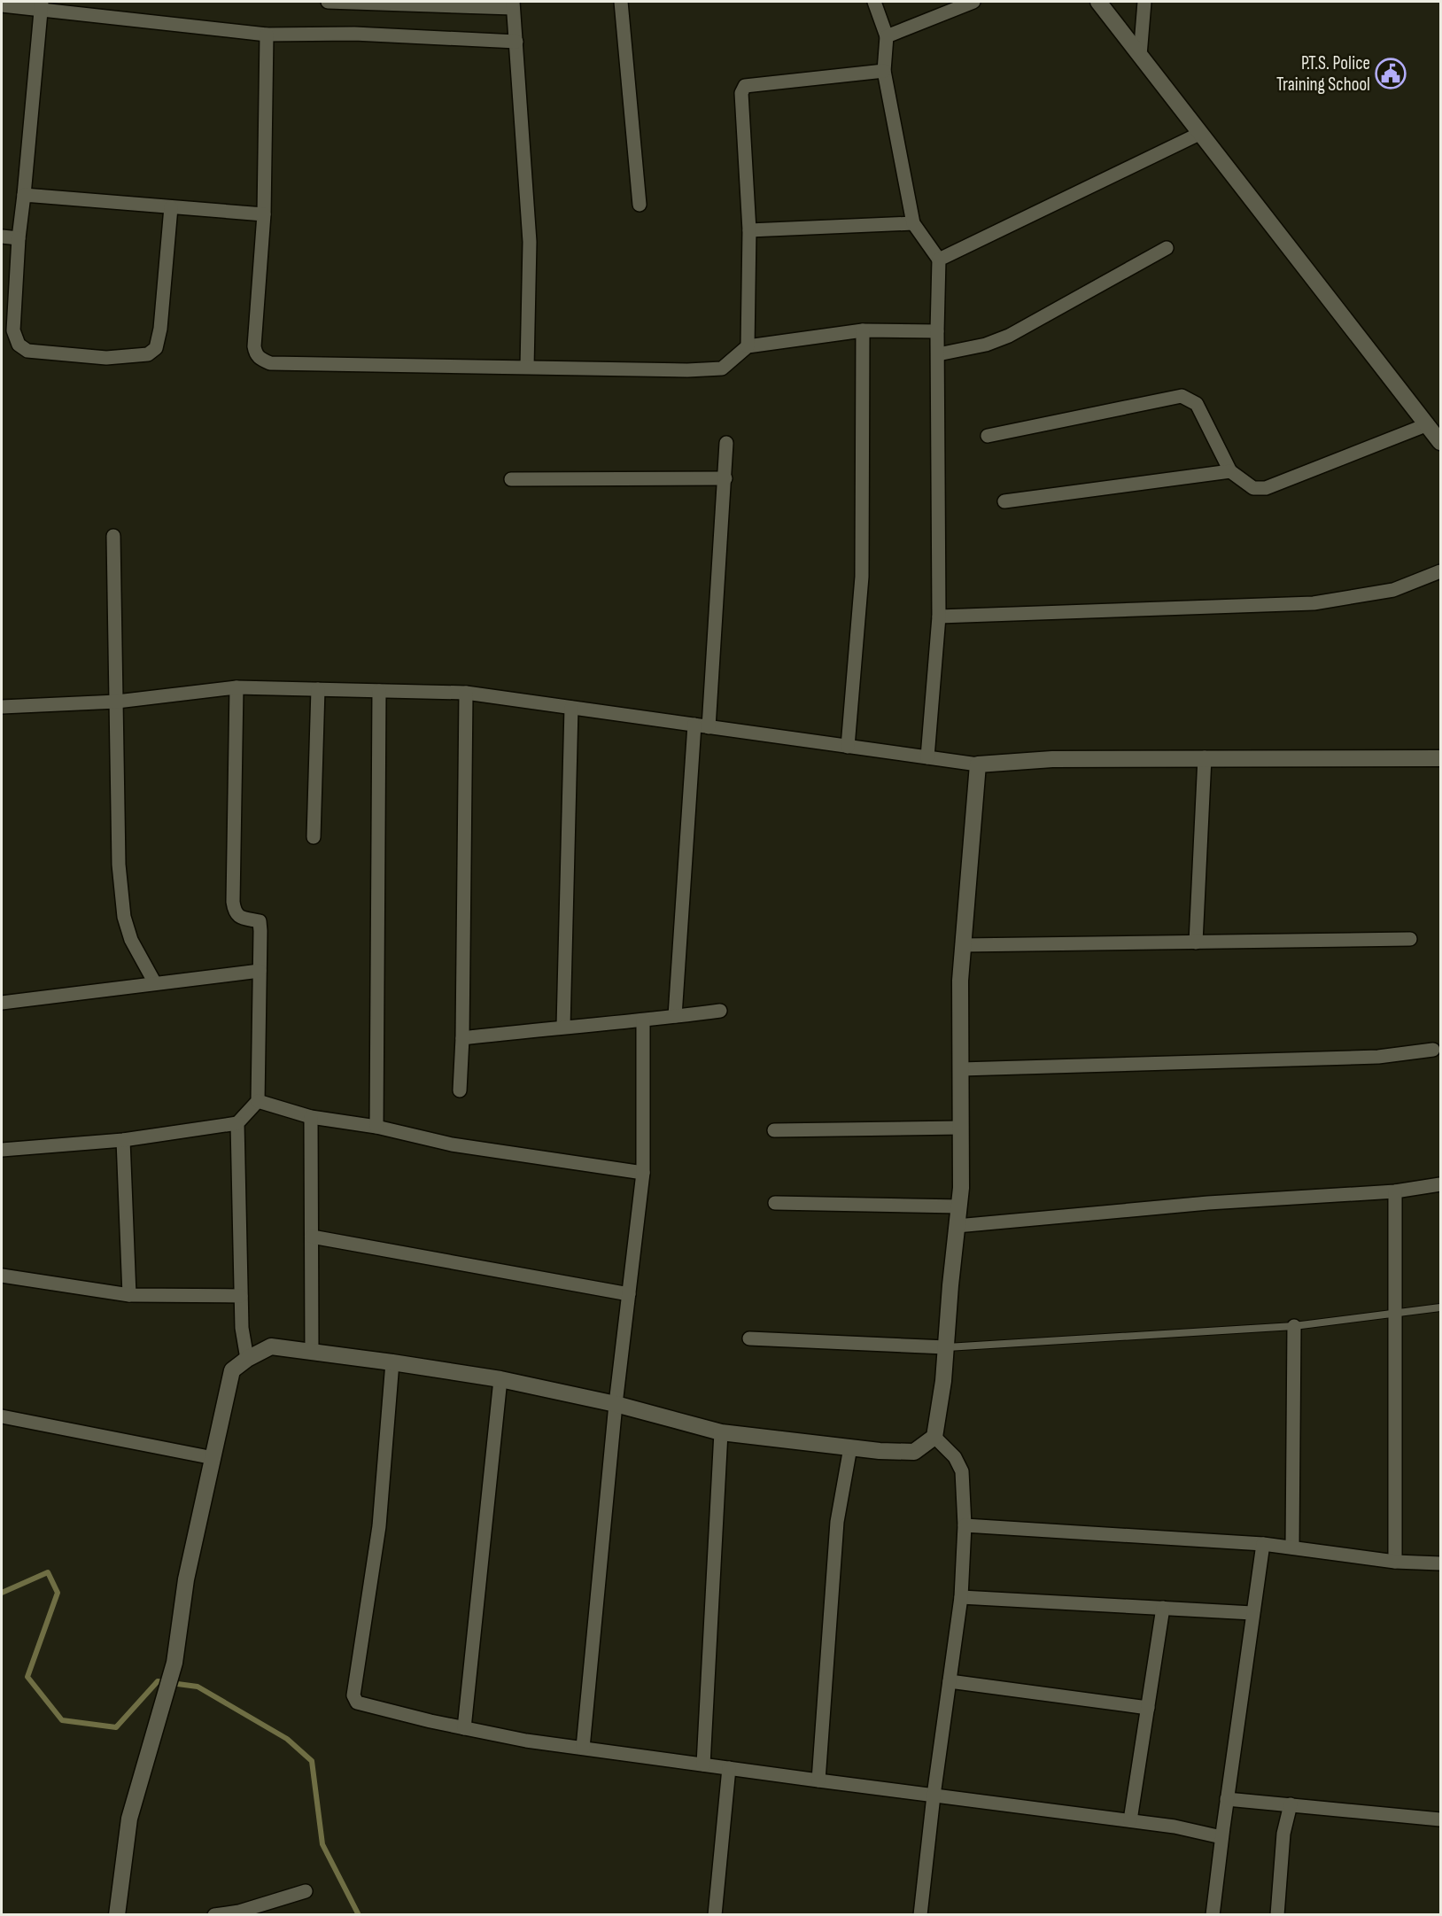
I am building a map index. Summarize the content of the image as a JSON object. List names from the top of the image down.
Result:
{
  "places": {
    "public building": ["P.T.S. Police Training School"]
  }
}
